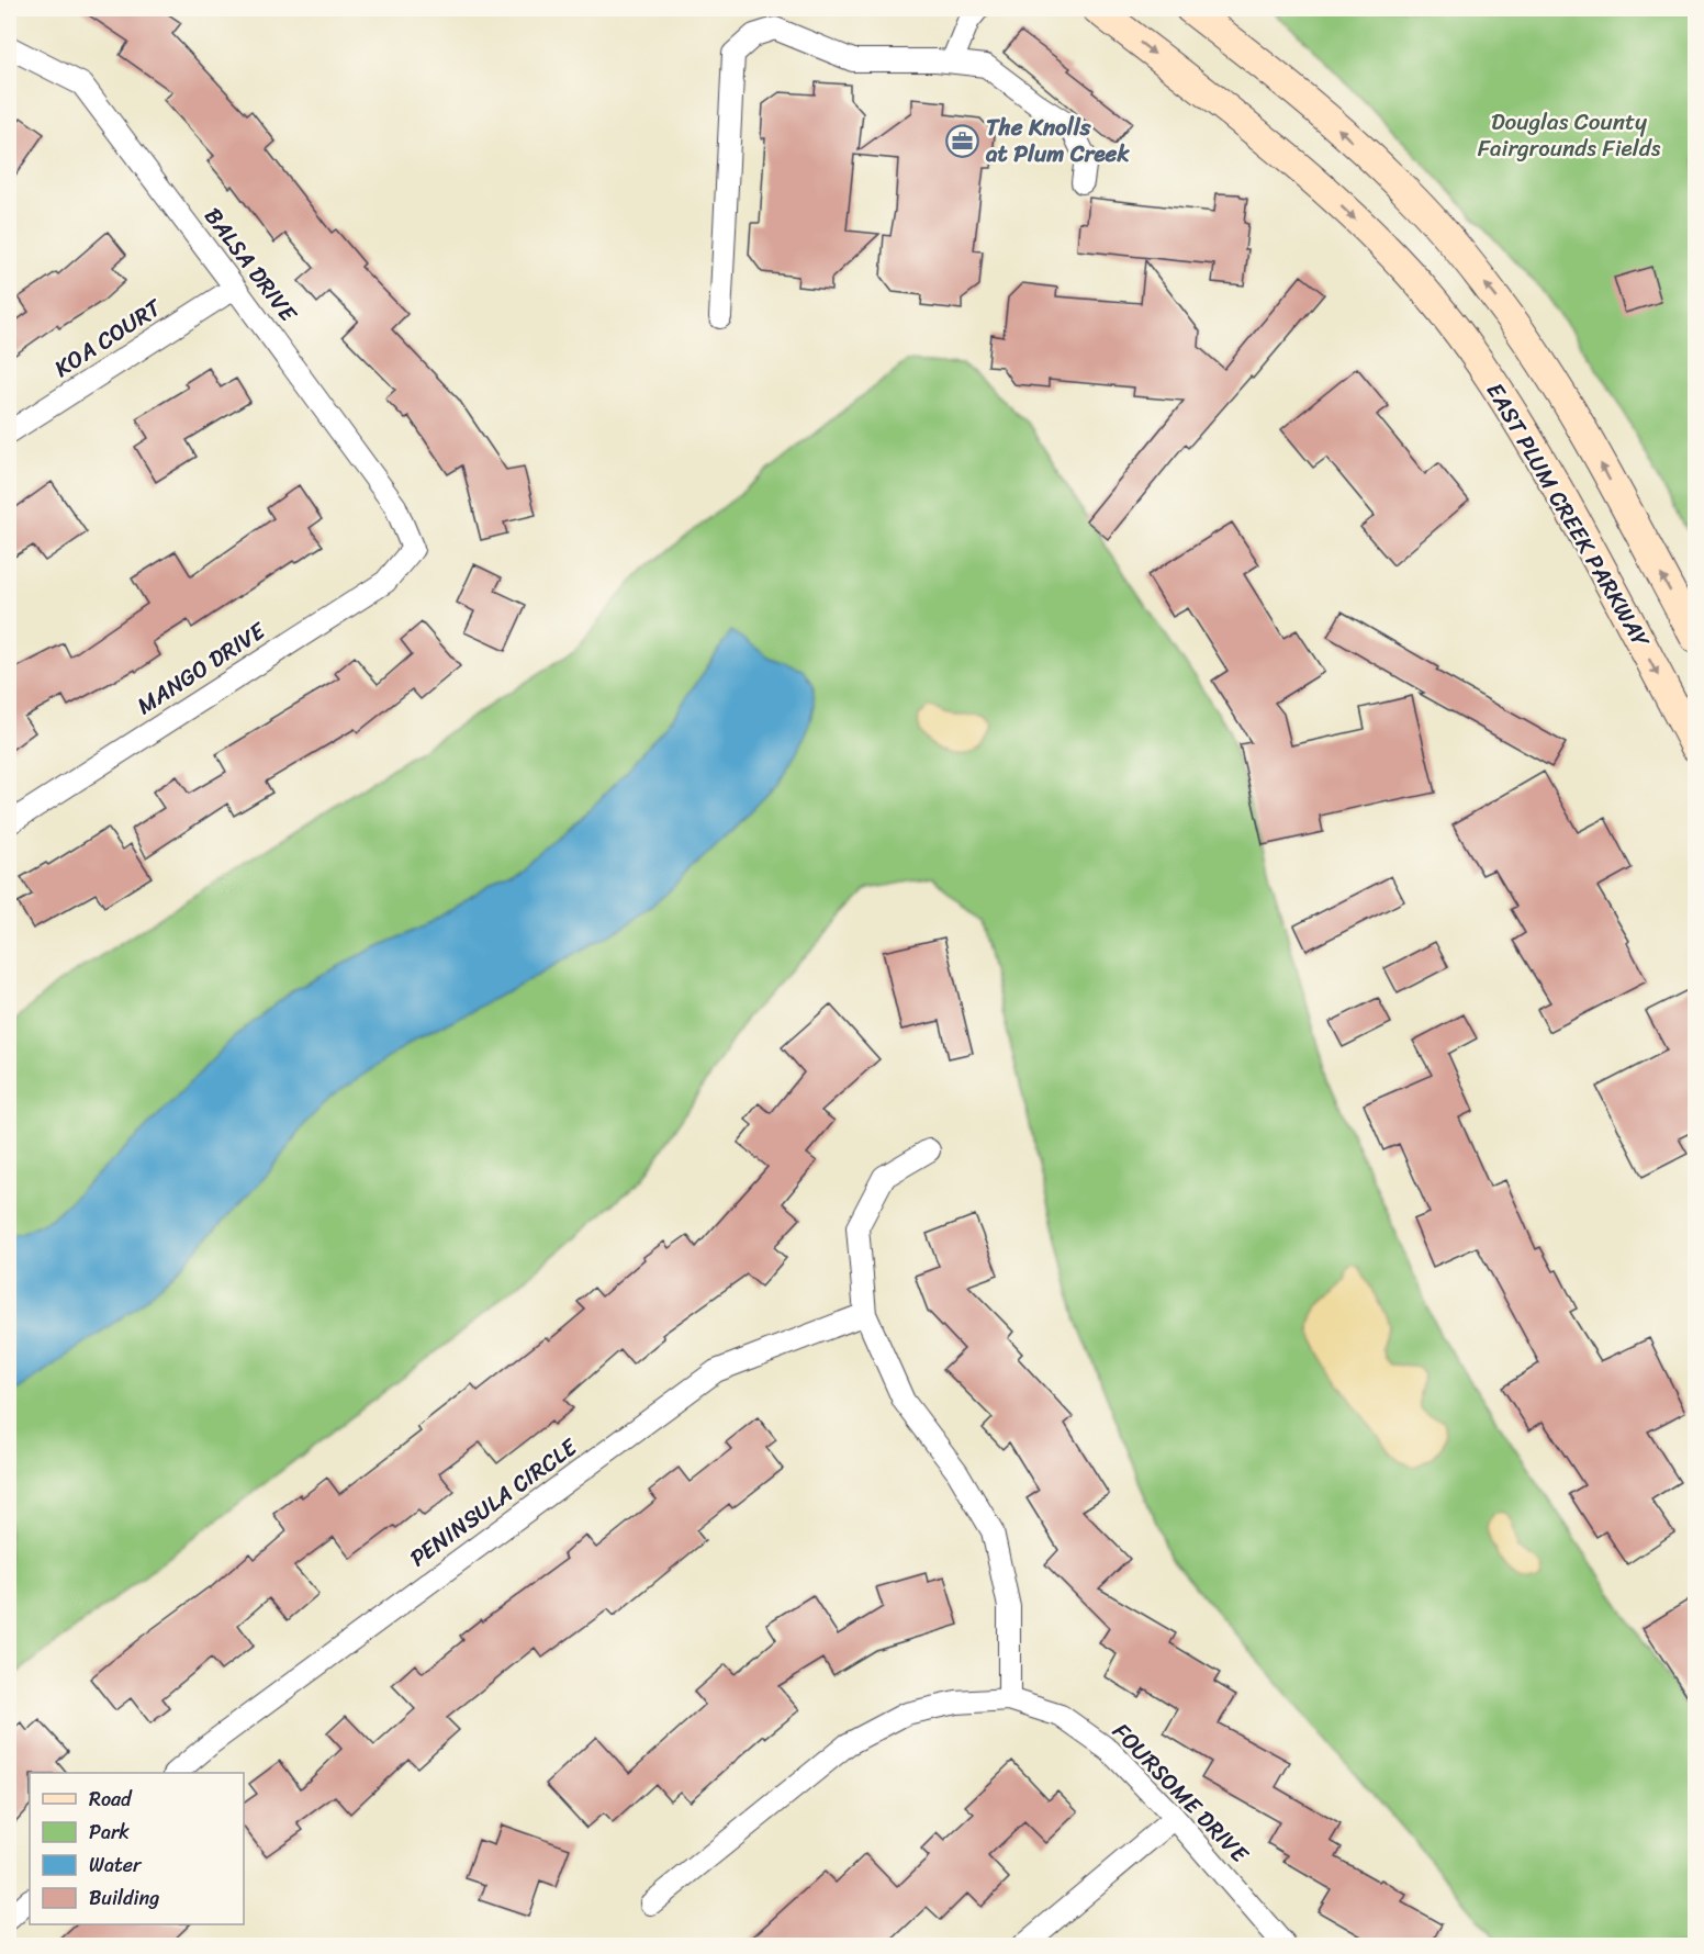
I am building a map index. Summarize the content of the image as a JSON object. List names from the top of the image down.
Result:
{
  "streets": {
    "main road": ["EAST PLUM CREEK PARKWAY"],
    "street": [
      "BALSA DRIVE",
      "KOA COURT",
      "MANGO DRIVE",
      "PENINSULA CIRCLE",
      "FOURSOME DRIVE"
    ]
  },
  "crossings": [
    ["BALSA DRIVE", "KOA COURT"],
    ["BALSA DRIVE", "MANGO DRIVE"]
  ],
  "parks": ["Douglas County Fairgrounds Fields"],
  "places": {
    "office": ["The Knolls at Plum Creek"]
  },
  "legend": [
    "Road",
    "Park",
    "Water",
    "Building"
  ]
}
